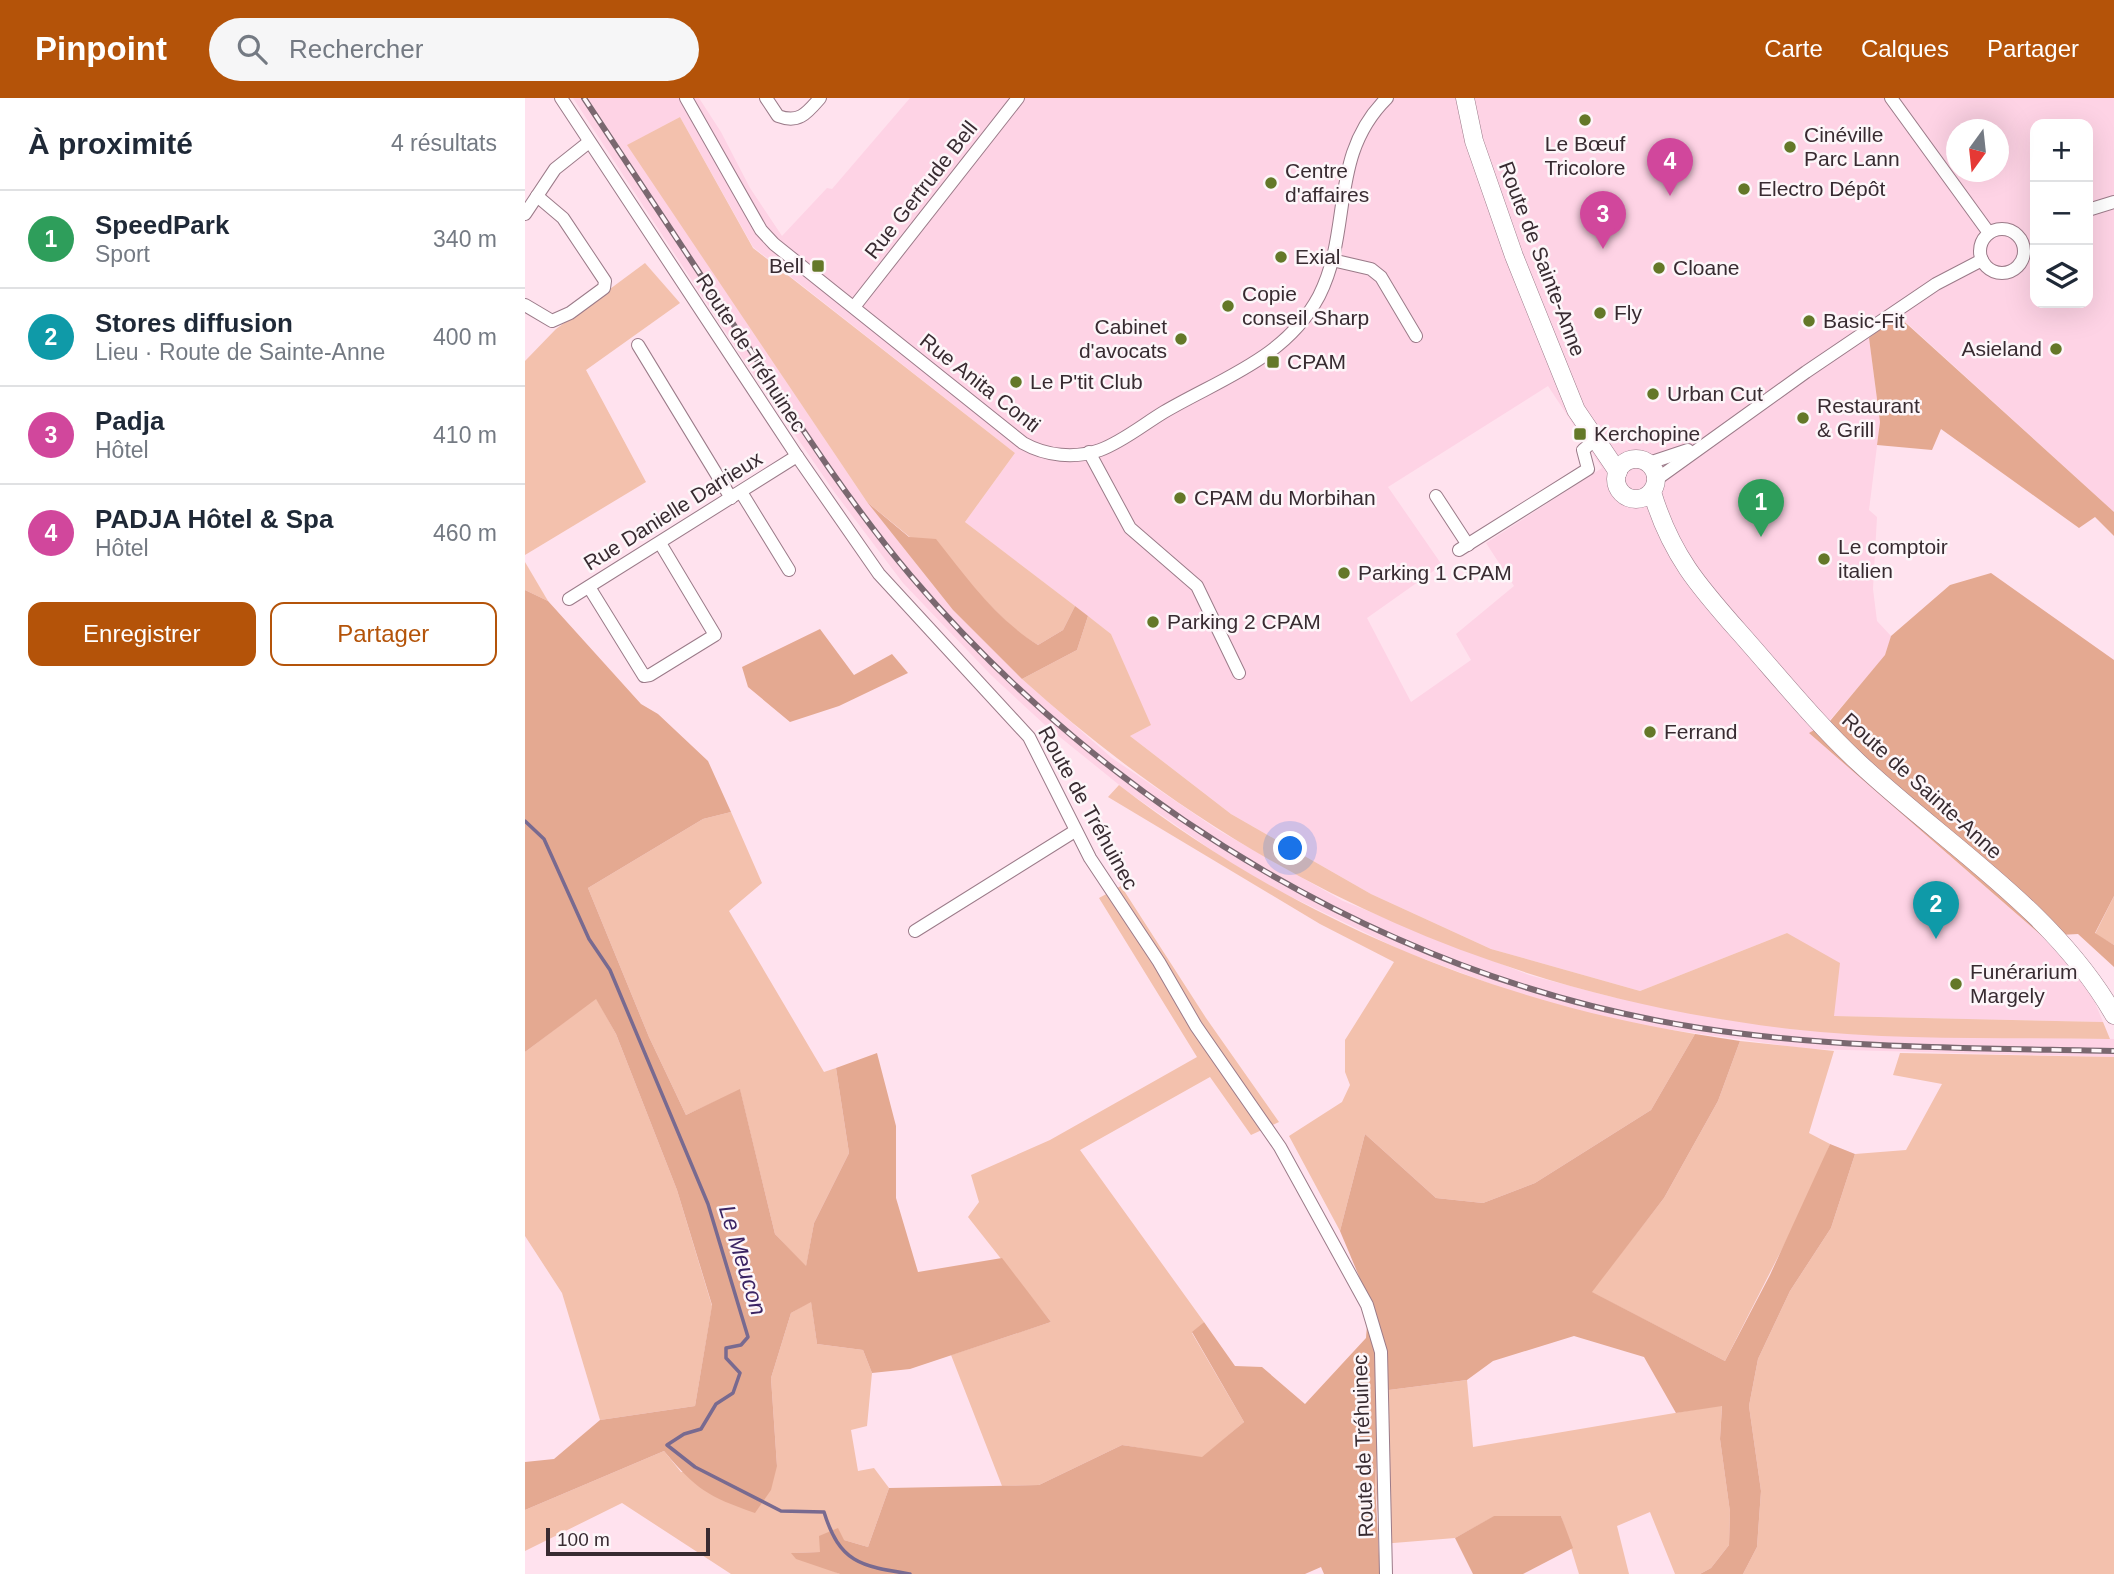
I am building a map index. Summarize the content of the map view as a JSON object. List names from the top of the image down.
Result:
{
  "streets": {
    "main road": ["Route de Sainte-Anne"],
    "street": [
      "Rue Gertrude Bell",
      "Route de Tréhuinec",
      "Rue Anita Conti",
      "Rue Danielle Darrieux"
    ]
  },
  "crossings": [
    ["Rue Gertrude Bell", "Rue Anita Conti"],
    ["Route de Tréhuinec", "Rue Danielle Darrieux"]
  ],
  "water": ["Le Meucon"],
  "places": {
    "other": [
      "Le Bœuf Tricolore",
      "Cinéville Parc Lann",
      "Centre d'affaires",
      "Electro Dépôt",
      "Exial",
      "Cloane",
      "Copie conseil Sharp",
      "Fly",
      "Basic-Fit",
      "Cabinet d'avocats",
      "Asieland",
      "Le P'tit Club",
      "Urban Cut",
      "Restaurant & Grill",
      "CPAM du Morbihan",
      "Le comptoir italien",
      "Parking 1 CPAM",
      "Parking 2 CPAM",
      "Ferrand",
      "Funérarium Margely"
    ],
    "transit": ["Bell", "CPAM", "Kerchopine"]
  },
  "scale_bar": "100 m",
  "north": "bottom",
  "page": {
    "header": "Pinpoint",
    "search": "Rechercher",
    "nav": ["Carte", "Calques", "Partager"],
    "heading": ["À proximité", "4 résultats"],
    "map_buttons": ["+", "−"],
    "pins": [
      "4",
      "3",
      "1",
      "2"
    ],
    "list": [
      {
        "mark": "1",
        "name": "SpeedPark",
        "note": "Sport",
        "value": "340 m"
      },
      {
        "mark": "2",
        "name": "Stores diffusion",
        "note": "Lieu · Route de Sainte-Anne",
        "value": "400 m"
      },
      {
        "mark": "3",
        "name": "Padja",
        "note": "Hôtel",
        "value": "410 m"
      },
      {
        "mark": "4",
        "name": "PADJA Hôtel & Spa",
        "note": "Hôtel",
        "value": "460 m"
      }
    ],
    "buttons": ["Enregistrer", "Partager"],
    "scale": "100 m"
  }
}
